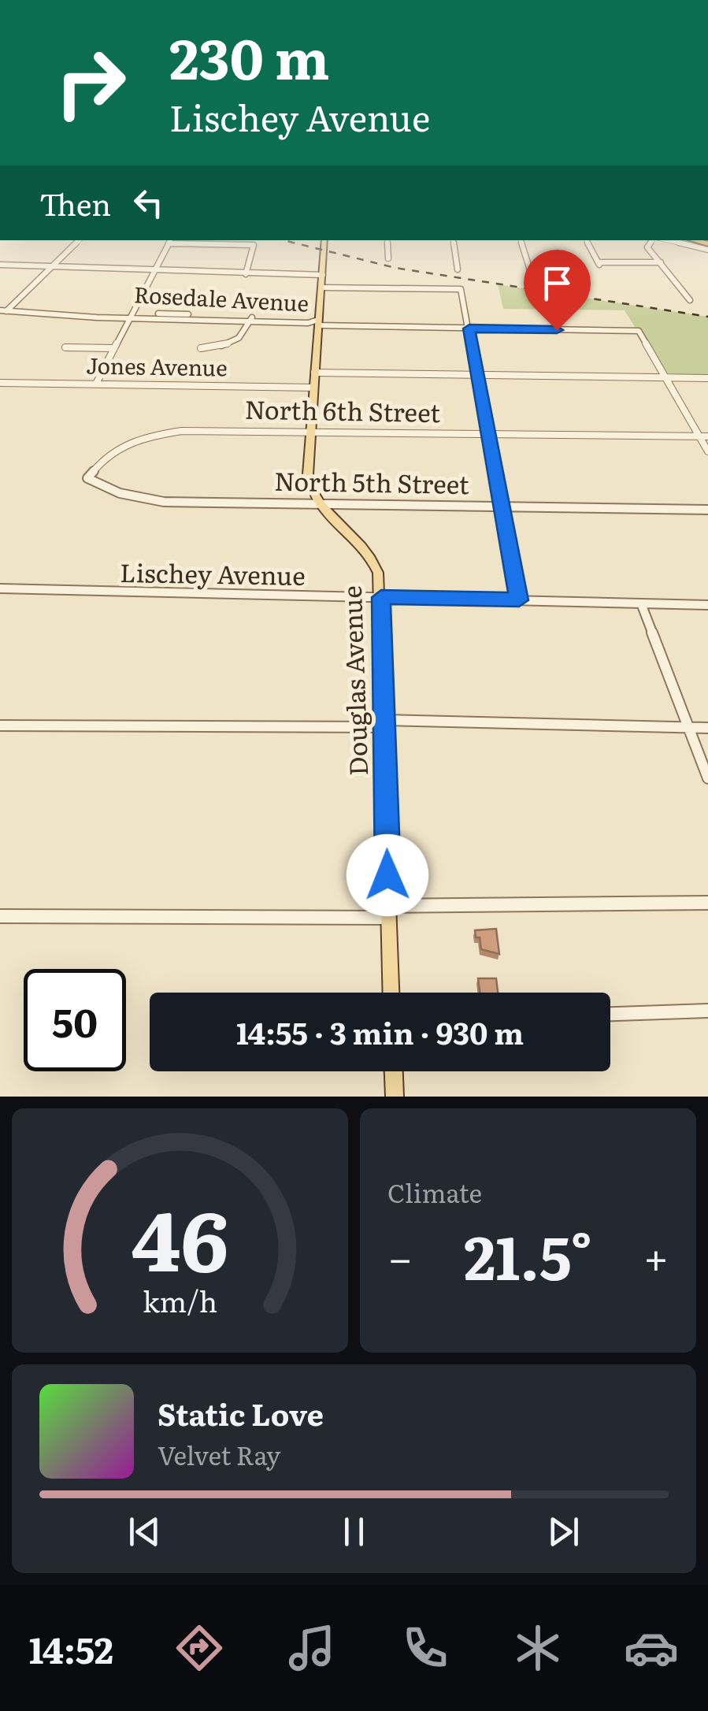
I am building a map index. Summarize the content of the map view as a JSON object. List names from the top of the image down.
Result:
{
  "streets": {
    "main road": ["Douglas Avenue"],
    "street": [
      "Rosedale Avenue",
      "Jones Avenue",
      "North 6th Street",
      "North 5th Street",
      "Lischey Avenue"
    ]
  },
  "crossings": [
    ["Rosedale Avenue", "Douglas Avenue"],
    ["Jones Avenue", "Douglas Avenue"],
    ["North 6th Street", "North 5th Street"],
    ["North 6th Street", "Douglas Avenue"],
    ["North 5th Street", "Douglas Avenue"],
    ["Lischey Avenue", "Douglas Avenue"]
  ],
  "page": {
    "turn": ["230 m", "Lischey Avenue"],
    "then": "Then",
    "limit": "50",
    "trip": "14:55 · 3 min · 930 m",
    "tile": "Climate",
    "heat": ["−", "21.5°", "+"],
    "song": ["Static Love", "Velvet Ray"],
    "tabs": "14:52",
    "gauge": ["46", "km/h"]
  }
}
